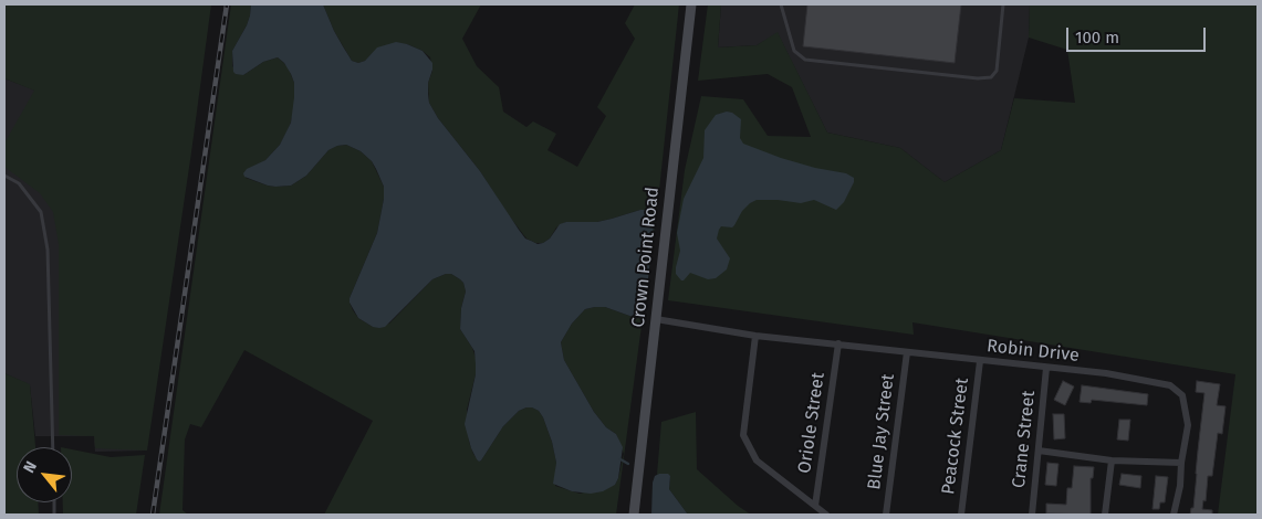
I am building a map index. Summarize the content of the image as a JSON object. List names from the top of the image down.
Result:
{
  "streets": {
    "main road": ["Crown Point Road"],
    "street": [
      "Robin Drive",
      "Oriole Street",
      "Blue Jay Street",
      "Peacock Street",
      "Crane Street"
    ]
  },
  "crossings": [
    ["Crown Point Road", "Robin Drive"],
    ["Robin Drive", "Oriole Street"],
    ["Robin Drive", "Blue Jay Street"],
    ["Robin Drive", "Peacock Street"],
    ["Robin Drive", "Crane Street"]
  ],
  "scale_bar": "100 m",
  "north": "top left"
}
